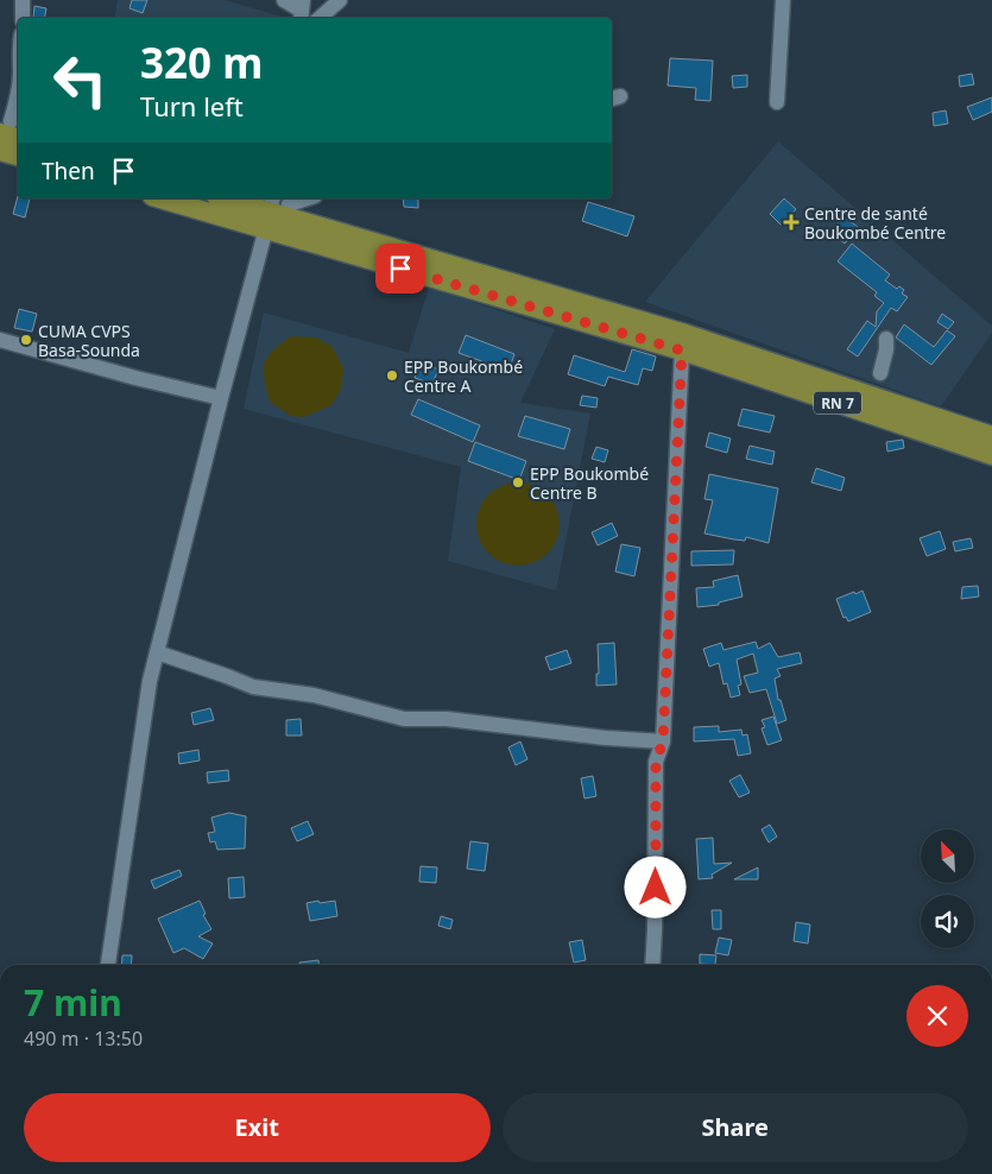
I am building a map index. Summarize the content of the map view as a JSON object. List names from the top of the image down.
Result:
{
  "streets": {
    "main road": ["RN 7"]
  },
  "places": {
    "health": ["Centre de santé Boukombé Centre"],
    "other": ["CUMA CVPS Basa-Sounda", "EPP Boukombé Centre A", "EPP Boukombé Centre B"]
  },
  "north": "top left",
  "page": {
    "turn": ["320 m", "Turn left"],
    "then": "Then",
    "heading": ["7 min", "490 m · 13:50"],
    "buttons": ["Exit", "Share"]
  }
}
